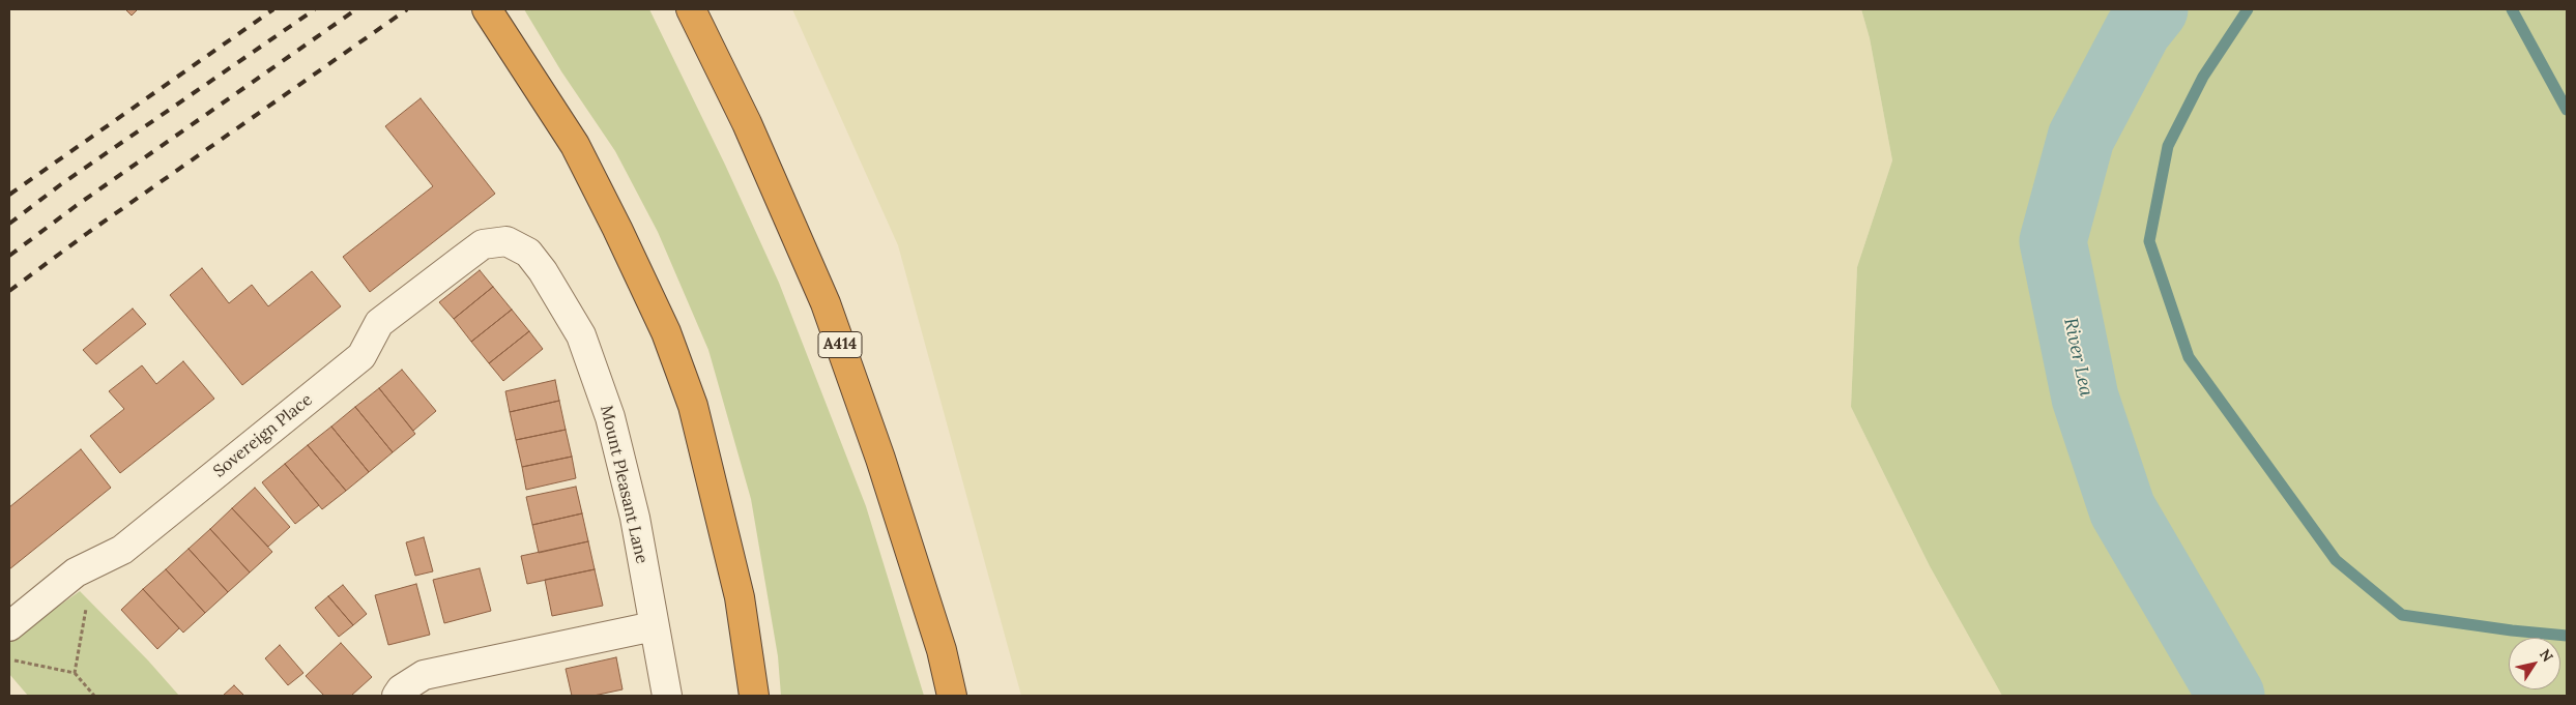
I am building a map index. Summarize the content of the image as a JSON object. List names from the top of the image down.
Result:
{
  "streets": {
    "highway": ["A414"],
    "street": ["Sovereign Place", "Mount Pleasant Lane"]
  },
  "crossings": [
    ["Sovereign Place", "Mount Pleasant Lane"]
  ],
  "water": ["River Lea"],
  "north": "top right"
}
